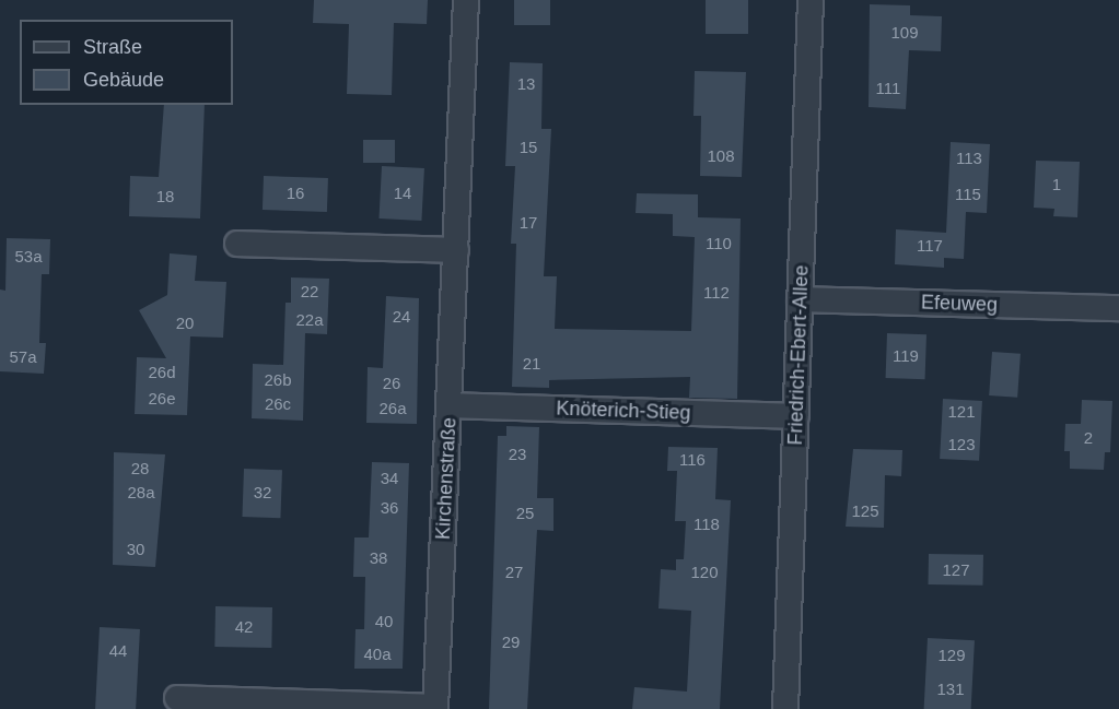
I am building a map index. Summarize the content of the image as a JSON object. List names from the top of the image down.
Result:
{
  "streets": {
    "street": [
      "Efeuweg",
      "Friedrich-Ebert-Allee",
      "Knöterich-Stieg",
      "Kirchenstraße"
    ]
  },
  "crossings": [
    ["Efeuweg", "Friedrich-Ebert-Allee"],
    ["Friedrich-Ebert-Allee", "Knöterich-Stieg"],
    ["Knöterich-Stieg", "Kirchenstraße"]
  ],
  "house_numbers": [
    "109",
    "13",
    "111",
    "15",
    "108",
    "113",
    "1",
    "16",
    "14",
    "115",
    "18",
    "17",
    "110",
    "117",
    "53a",
    "22",
    "112",
    "24",
    "22a",
    "20",
    "119",
    "57a",
    "21",
    "26d",
    "26b",
    "26",
    "26e",
    "26c",
    "26a",
    "121",
    "2",
    "123",
    "23",
    "116",
    "28",
    "34",
    "28a",
    "32",
    "36",
    "125",
    "25",
    "118",
    "30",
    "38",
    "127",
    "27",
    "120",
    "40",
    "42",
    "29",
    "44",
    "40a",
    "129",
    "131"
  ],
  "legend": ["Straße", "Gebäude"]
}
